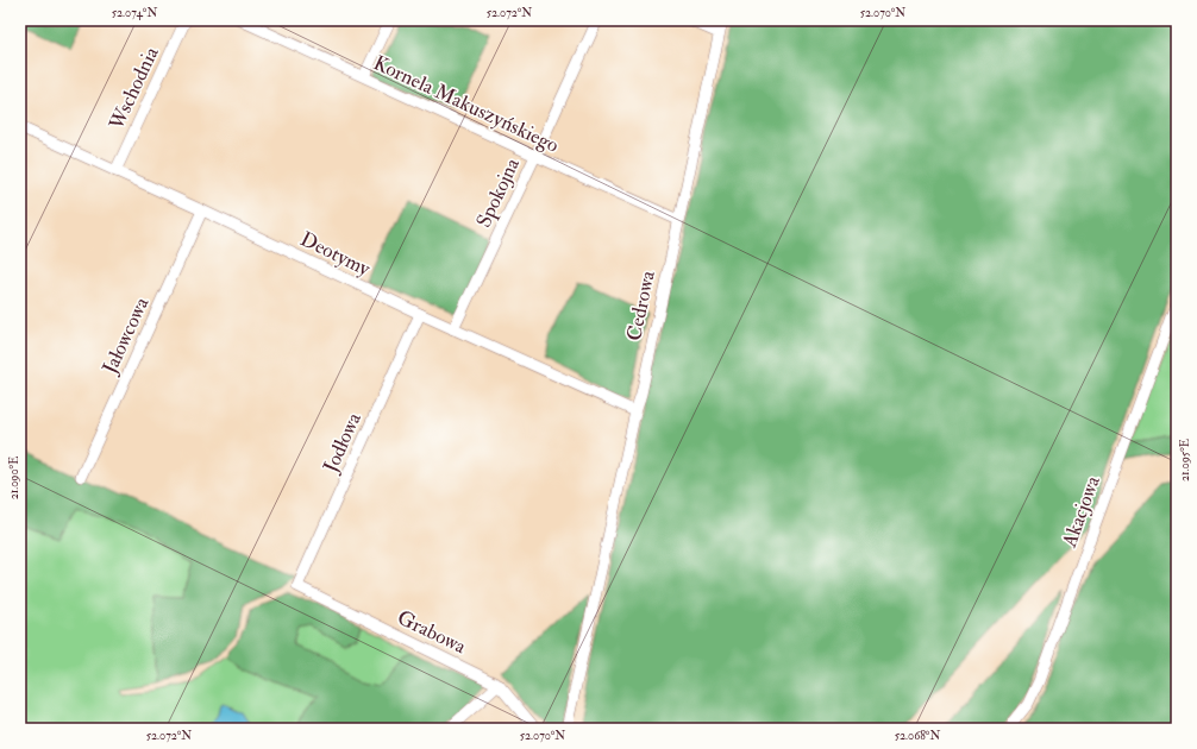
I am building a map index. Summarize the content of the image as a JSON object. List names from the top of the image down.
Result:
{
  "streets": {
    "street": [
      "Wschodnia",
      "Kornela Makuszyńskiego",
      "Spokojna",
      "Deotymy",
      "Cedrowa",
      "Jałowcowa",
      "Jodłowa",
      "Akacjowa",
      "Grabowa"
    ]
  },
  "crossings": [
    ["Wschodnia", "Deotymy"],
    ["Kornela Makuszyńskiego", "Spokojna"],
    ["Kornela Makuszyńskiego", "Cedrowa"],
    ["Spokojna", "Deotymy"],
    ["Deotymy", "Cedrowa"],
    ["Deotymy", "Jałowcowa"],
    ["Deotymy", "Jodłowa"],
    ["Jodłowa", "Grabowa"]
  ],
  "coordinates": [
    "52.074°N",
    "52.072°N",
    "52.070°N",
    "21.095°E",
    "21.090°E",
    "52.068°N"
  ]
}
